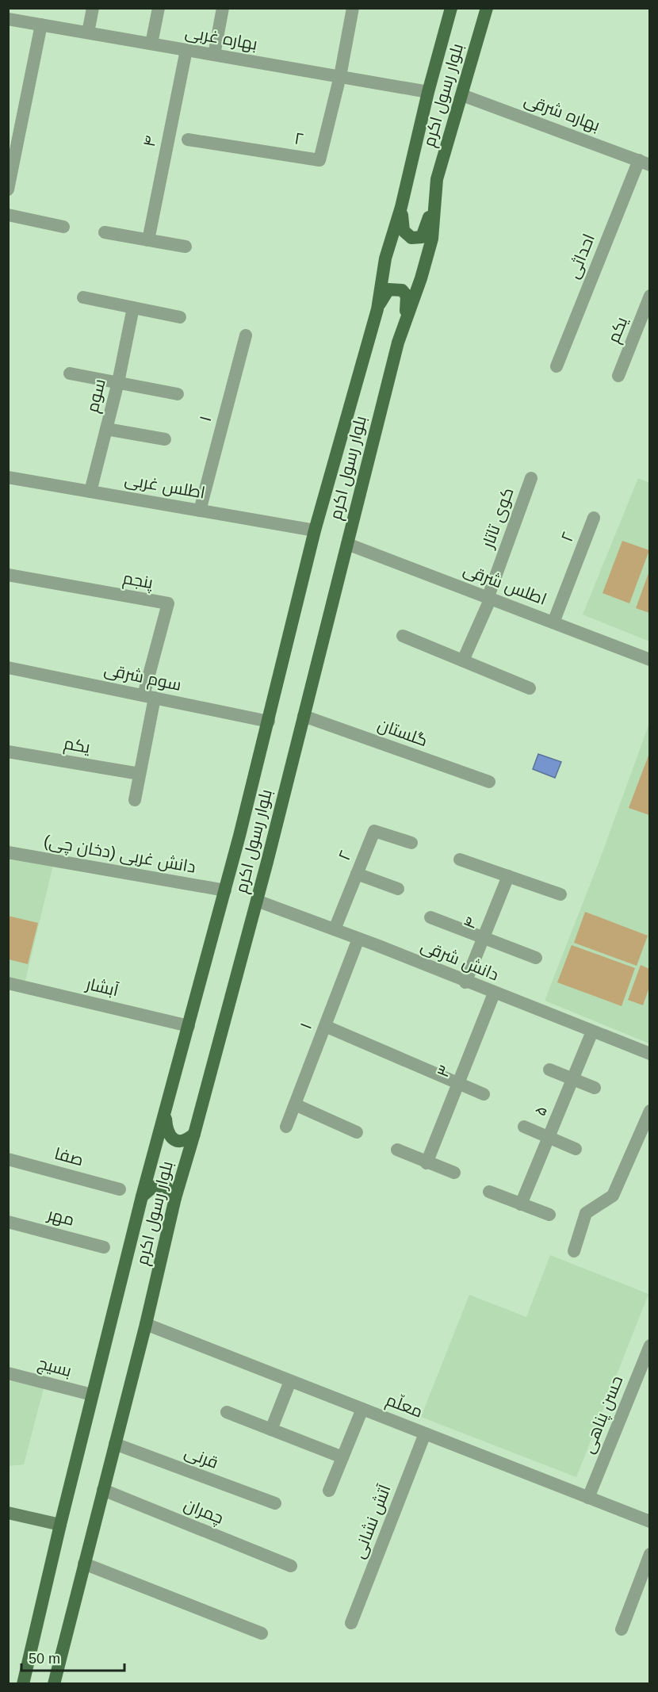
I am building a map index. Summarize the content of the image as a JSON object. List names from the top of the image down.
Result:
{
  "streets": {
    "main road": ["بلوار رسول اکرم"],
    "street": [
      "بهاره غربی",
      "بهاره شرقی",
      "۲",
      "۴",
      "احداثی",
      "یکم",
      "سوم",
      "۱",
      "اطلس غربی",
      "کوی تاتار",
      "پنجم",
      "اطلس شرقی",
      "سوم شرقی",
      "گلستان",
      "دانش غربی (دخان چی)",
      "دانش شرقی",
      "آبشار",
      "۳",
      "۵",
      "صفا",
      "مهر",
      "بسیج",
      "معلّم",
      "حسن پناهی",
      "قرنی",
      "چمران",
      "آتش نشانی"
    ]
  },
  "crossings": [
    ["بهاره غربی", "بلوار رسول اکرم"],
    ["بهاره غربی", "۲"],
    ["بهاره غربی", "۴"],
    ["بلوار رسول اکرم", "بهاره شرقی"],
    ["بلوار رسول اکرم", "اطلس غربی"],
    ["بلوار رسول اکرم", "اطلس شرقی"],
    ["بلوار رسول اکرم", "سوم شرقی"],
    ["بلوار رسول اکرم", "گلستان"],
    ["بلوار رسول اکرم", "دانش غربی (دخان چی)"],
    ["بلوار رسول اکرم", "دانش شرقی"],
    ["بلوار رسول اکرم", "آبشار"],
    ["بلوار رسول اکرم", "بسیج"],
    ["بلوار رسول اکرم", "معلّم"],
    ["بلوار رسول اکرم", "قرنی"],
    ["بلوار رسول اکرم", "چمران"],
    ["بهاره شرقی", "احداثی"],
    ["۲", "اطلس شرقی"],
    ["۲", "دانش شرقی"],
    ["۴", "دانش شرقی"],
    ["سوم", "اطلس غربی"],
    ["۱", "اطلس غربی"],
    ["۱", "دانش شرقی"],
    ["کوی تاتار", "اطلس شرقی"],
    ["پنجم", "سوم شرقی"],
    ["دانش شرقی", "۳"],
    ["دانش شرقی", "۵"],
    ["معلّم", "حسن پناهی"],
    ["معلّم", "آتش نشانی"]
  ],
  "scale_bar": "50 m"
}
